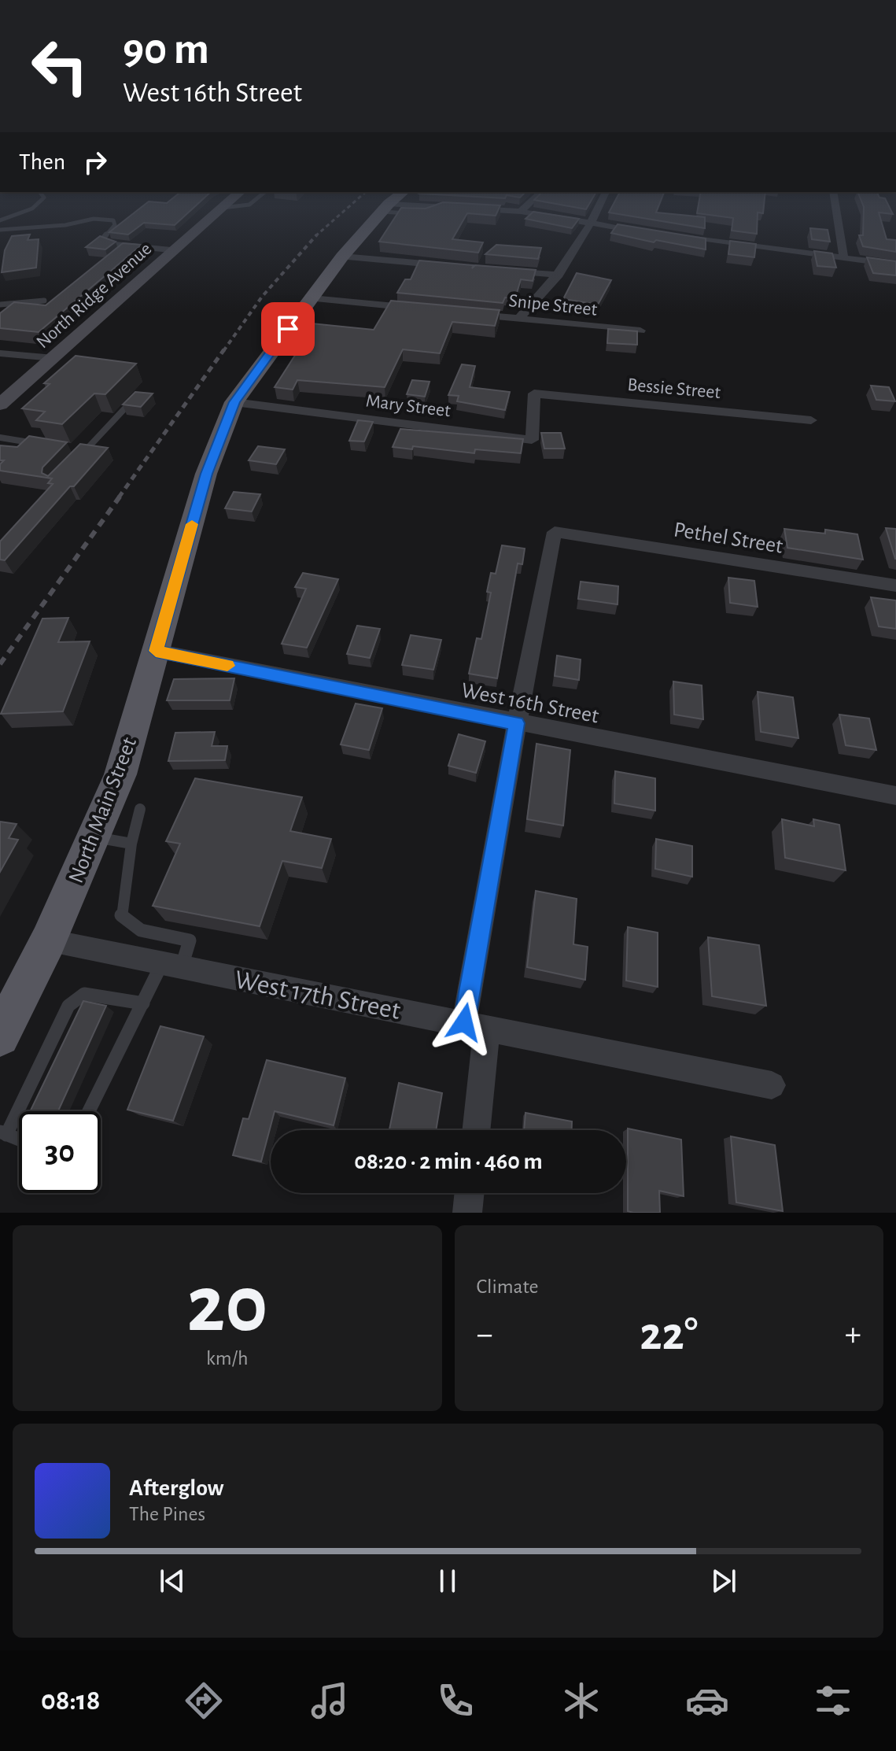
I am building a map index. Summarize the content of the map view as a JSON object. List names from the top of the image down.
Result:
{
  "streets": {
    "main road": ["North Main Street"],
    "street": [
      "North Ridge Avenue",
      "Snipe Street",
      "Bessie Street",
      "Mary Street",
      "Pethel Street",
      "West 16th Street",
      "West 17th Street"
    ]
  },
  "crossings": [
    ["Bessie Street", "Mary Street"],
    ["Mary Street", "North Main Street"],
    ["Pethel Street", "West 16th Street"],
    ["West 16th Street", "North Main Street"],
    ["North Main Street", "West 17th Street"]
  ],
  "page": {
    "turn": ["90 m", "West 16th Street"],
    "then": "Then",
    "limit": "30",
    "trip": "08:20 · 2 min · 460 m",
    "tile": [
      ["20", "km/h"],
      "Climate"
    ],
    "heat": ["−", "22°", "+"],
    "song": ["Afterglow", "The Pines"],
    "tabs": "08:18"
  }
}
